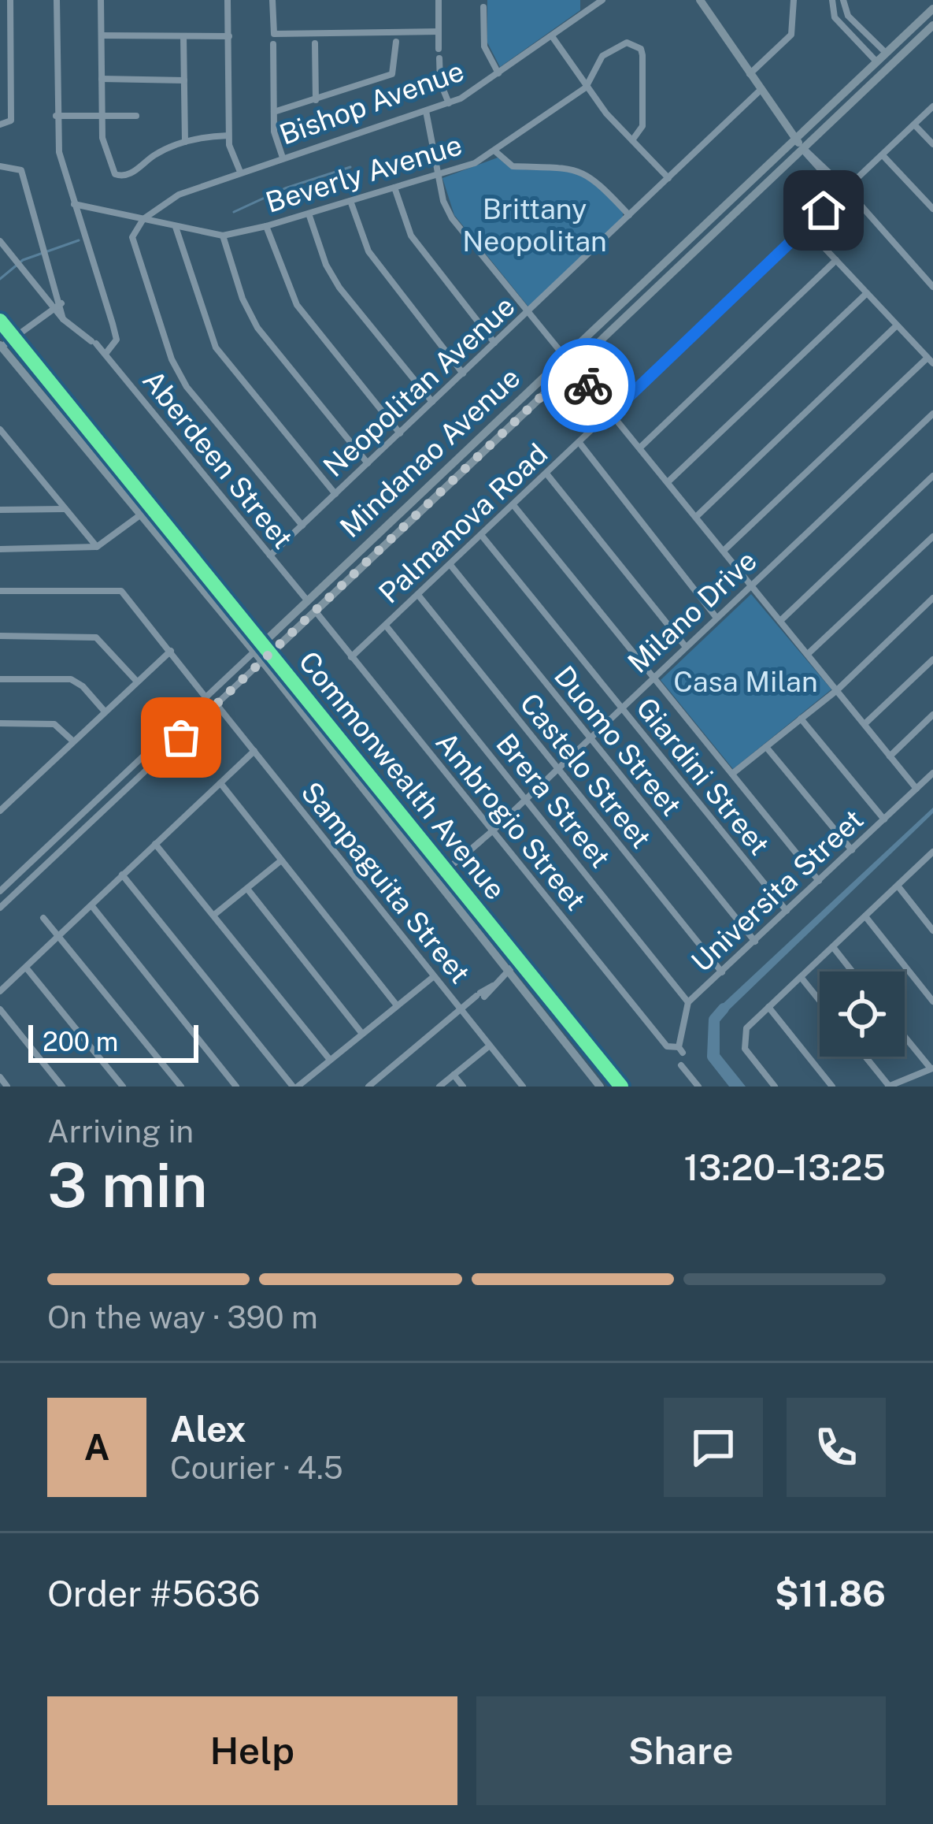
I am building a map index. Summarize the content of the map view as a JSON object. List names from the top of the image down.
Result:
{
  "streets": {
    "main road": ["Mindanao Avenue", "Commonwealth Avenue"],
    "street": [
      "Bishop Avenue",
      "Beverly Avenue",
      "Neopolitan Avenue",
      "Aberdeen Street",
      "Palmanova Road",
      "Milano Drive",
      "Duomo Street",
      "Castelo Street",
      "Giardini Street",
      "Brera Street",
      "Ambrogio Street",
      "Sampaguita Street",
      "Universita Street"
    ]
  },
  "crossings": [
    ["Bishop Avenue", "Beverly Avenue"],
    ["Neopolitan Avenue", "Aberdeen Street"],
    ["Mindanao Avenue", "Aberdeen Street"],
    ["Mindanao Avenue", "Commonwealth Avenue"],
    ["Mindanao Avenue", "Ambrogio Street"],
    ["Mindanao Avenue", "Sampaguita Street"],
    ["Palmanova Road", "Duomo Street"],
    ["Palmanova Road", "Castelo Street"],
    ["Palmanova Road", "Giardini Street"],
    ["Palmanova Road", "Brera Street"],
    ["Palmanova Road", "Ambrogio Street"],
    ["Milano Drive", "Duomo Street"],
    ["Milano Drive", "Castelo Street"],
    ["Milano Drive", "Commonwealth Avenue"],
    ["Milano Drive", "Giardini Street"],
    ["Milano Drive", "Brera Street"],
    ["Milano Drive", "Ambrogio Street"],
    ["Duomo Street", "Universita Street"],
    ["Castelo Street", "Universita Street"],
    ["Giardini Street", "Universita Street"],
    ["Brera Street", "Universita Street"],
    ["Ambrogio Street", "Universita Street"]
  ],
  "parks": ["Brittany Neopolitan", "Casa Milan"],
  "scale_bar": "200 m",
  "page": {
    "scale": "200 m",
    "heading": ["3 min", "Arriving in", "13:20–13:25"],
    "panel": [
      "Alex",
      "Courier · 4.5",
      "Order #5636",
      "$11.86"
    ],
    "bar": "On the way · 390 m",
    "round": "A",
    "buttons": ["Help", "Share"]
  }
}
